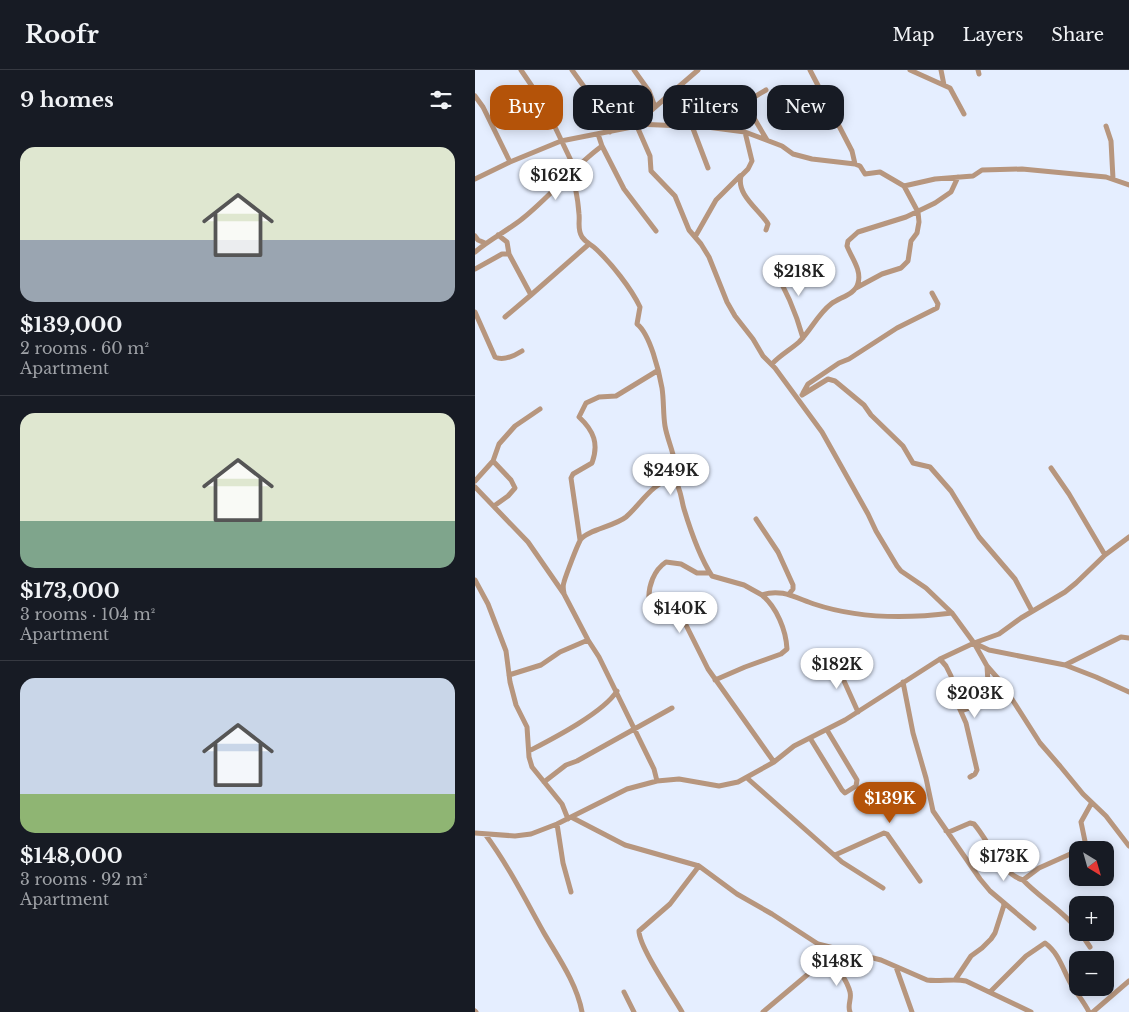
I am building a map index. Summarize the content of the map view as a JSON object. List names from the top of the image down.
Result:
{
  "north": "bottom right",
  "page": {
    "header": "Roofr",
    "nav": ["Map", "Layers", "Share"],
    "heading": "9 homes",
    "chip": [
      "Buy",
      "Rent",
      "Filters",
      "New"
    ],
    "list": [
      {
        "name": "$139,000",
        "note": "2 rooms · 60 m² · Apartment"
      },
      {
        "name": "$173,000",
        "note": "3 rooms · 104 m² · Apartment"
      },
      {
        "name": "$148,000",
        "note": "3 rooms · 92 m² · Apartment"
      }
    ],
    "price": [
      "$162K",
      "$218K",
      "$249K",
      "$140K",
      "$182K",
      "$203K",
      "$139K",
      "$173K",
      "$148K"
    ],
    "map_buttons": ["+", "−"]
  }
}
